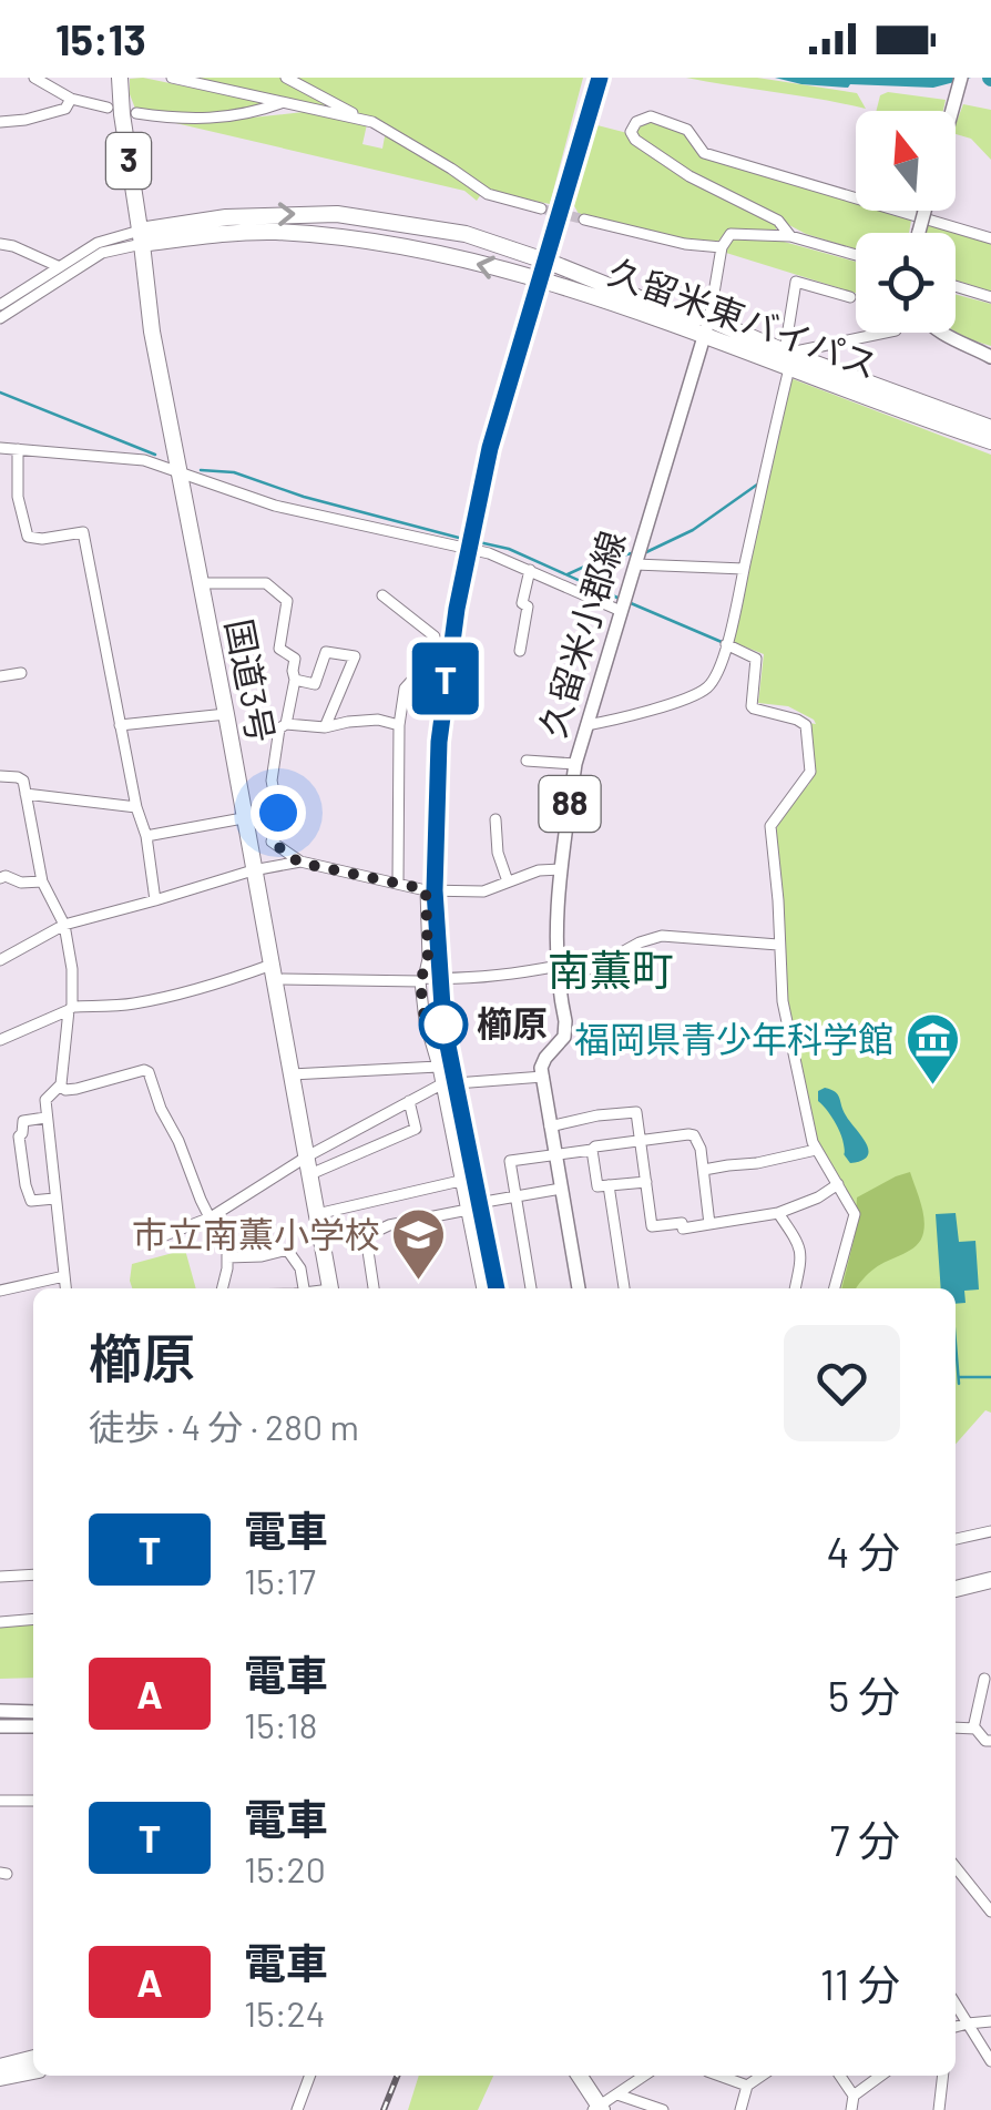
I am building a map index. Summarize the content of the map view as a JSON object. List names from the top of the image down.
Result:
{
  "streets": {
    "highway": ["3", "久留米東バイパス", "国道3号"],
    "main road": ["久留米小郡線", "88"]
  },
  "crossings": [
    ["久留米東バイパス", "久留米小郡線"],
    ["久留米東バイパス", "国道3号"]
  ],
  "districts": ["南薫町"],
  "places": {
    "other": ["櫛原"],
    "museum": ["福岡県青少年科学館"],
    "school or university": ["市立南薫小学校"]
  },
  "north": "top",
  "page": {
    "status": "15:13",
    "on_map": "T",
    "heading": ["櫛原", "徒歩 · 4 分 · 280 m"],
    "list": [
      {
        "mark": "T",
        "name": "電車",
        "note": "15:17",
        "value": "4 分"
      },
      {
        "mark": "A",
        "name": "電車",
        "note": "15:18",
        "value": "5 分"
      },
      {
        "mark": "T",
        "name": "電車",
        "note": "15:20",
        "value": "7 分"
      },
      {
        "mark": "A",
        "name": "電車",
        "note": "15:24",
        "value": "11 分"
      }
    ]
  }
}
